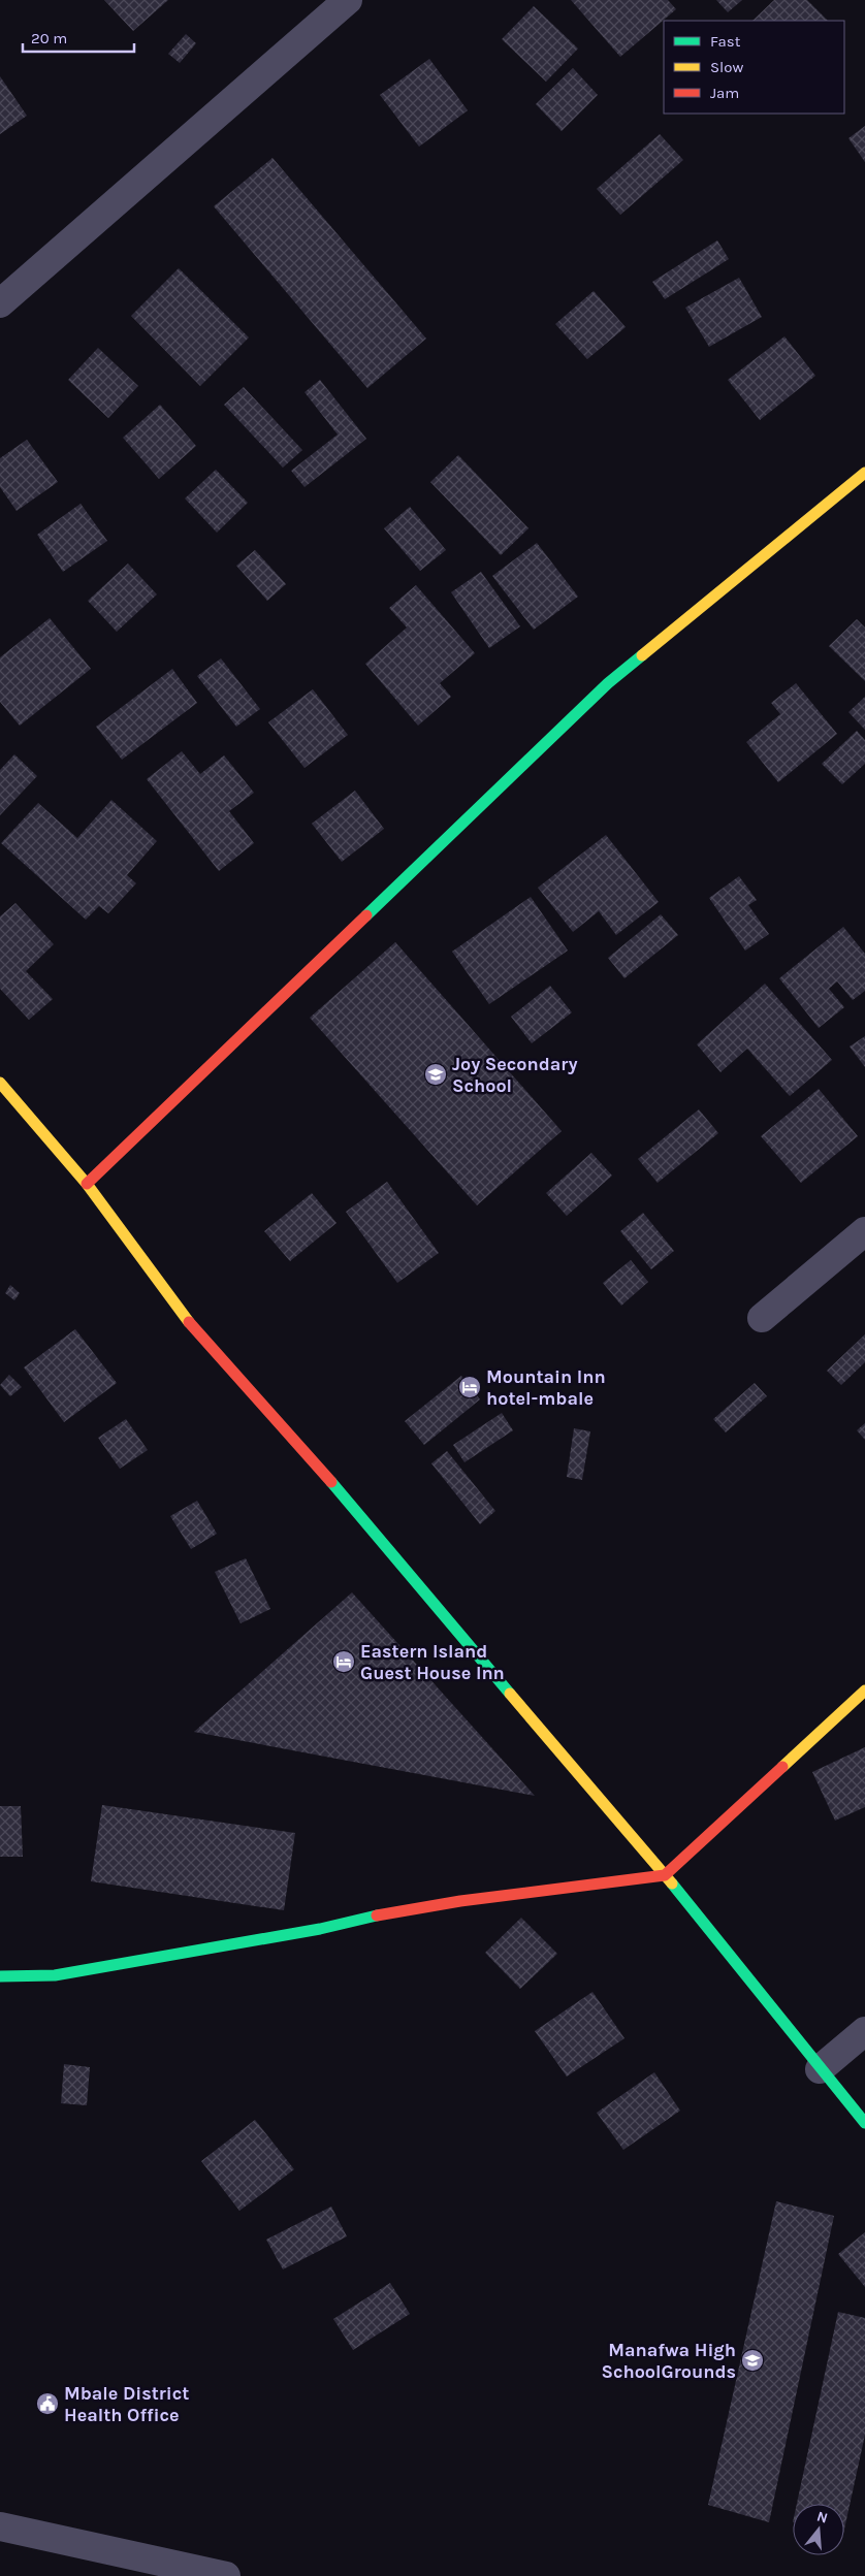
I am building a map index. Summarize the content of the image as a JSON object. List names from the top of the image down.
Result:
{
  "places": {
    "school or university": ["Joy Secondary School", "Manafwa High SchoolGrounds"],
    "hotel": ["Mountain Inn hotel-mbale", "Eastern Island Guest House Inn"],
    "public building": ["Mbale District Health Office"]
  },
  "legend": ["Fast", "Slow", "Jam"],
  "scale_bar": "20 m",
  "north": "top"
}
